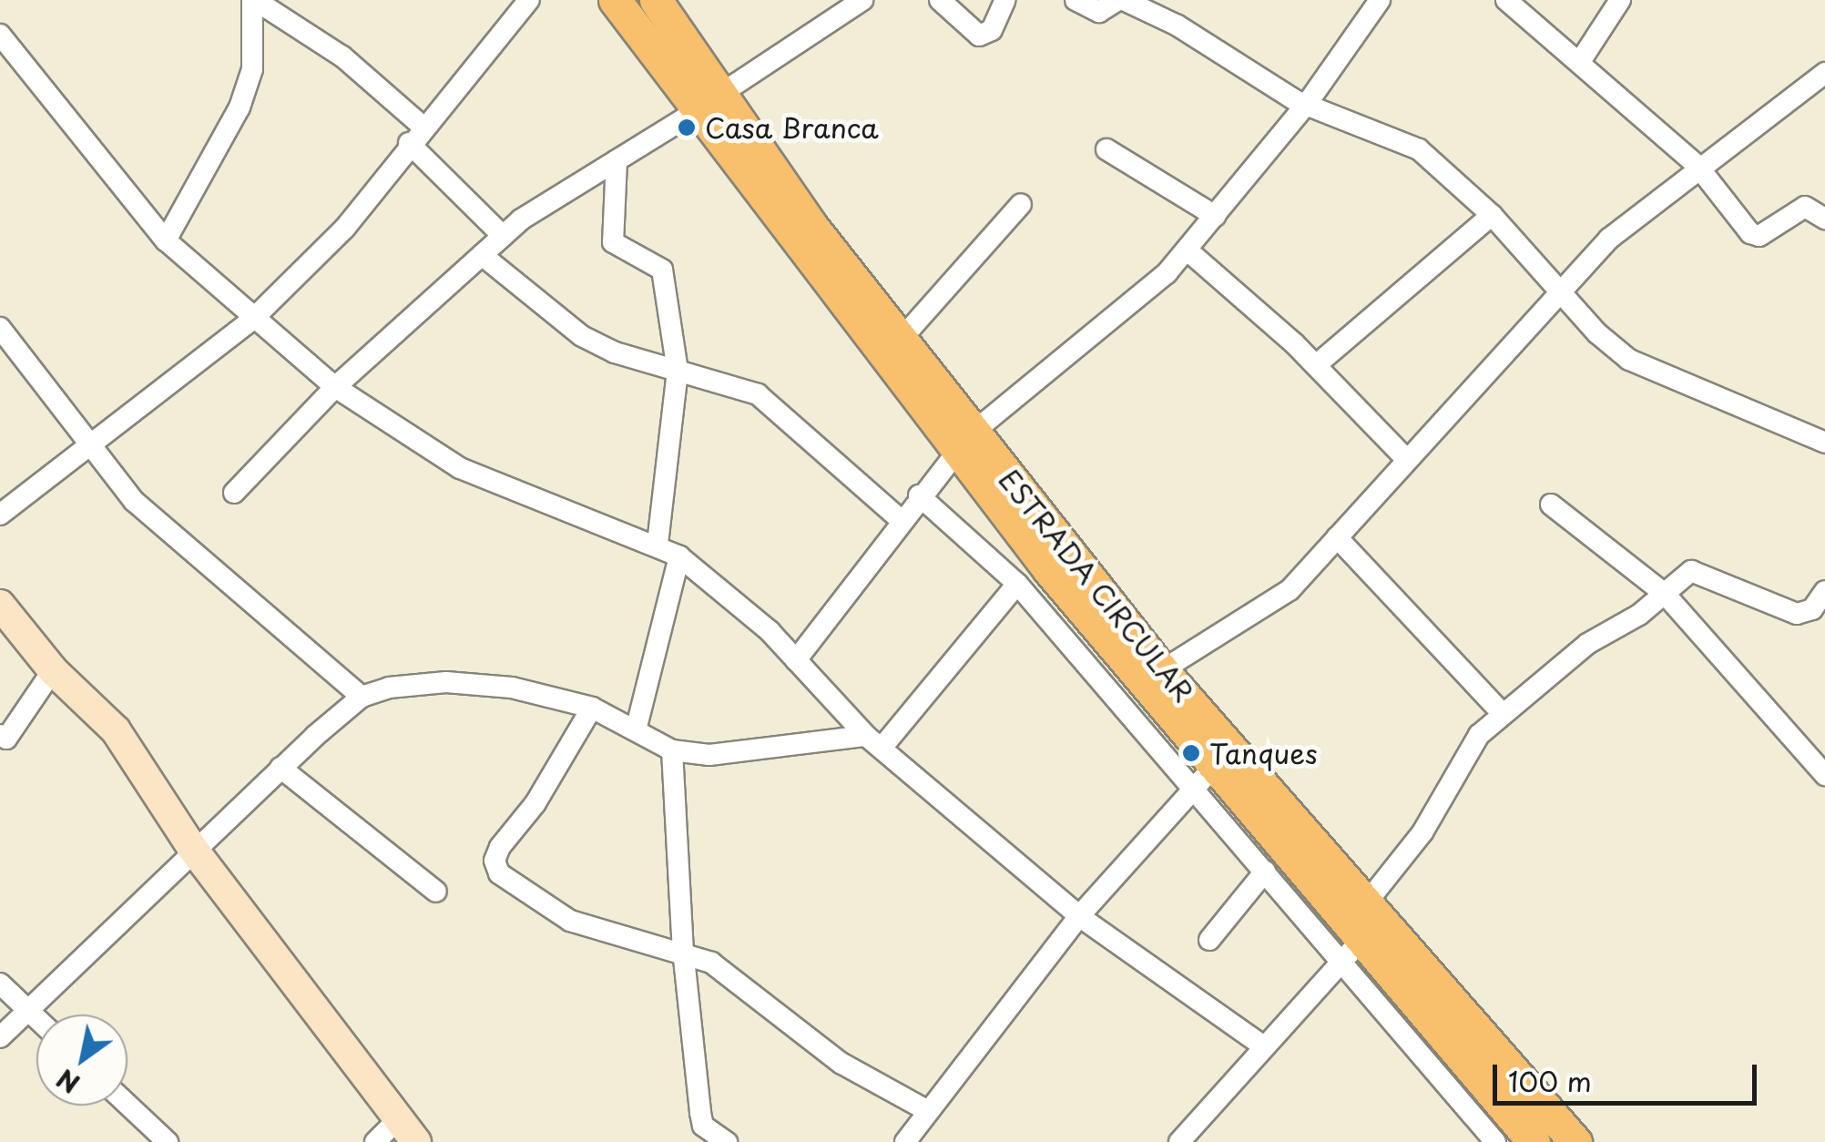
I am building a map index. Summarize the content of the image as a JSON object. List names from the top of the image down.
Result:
{
  "streets": {
    "main road": ["ESTRADA CIRCULAR"]
  },
  "places": ["Casa Branca", "Tanques"],
  "scale_bar": "100 m",
  "north": "bottom left"
}
